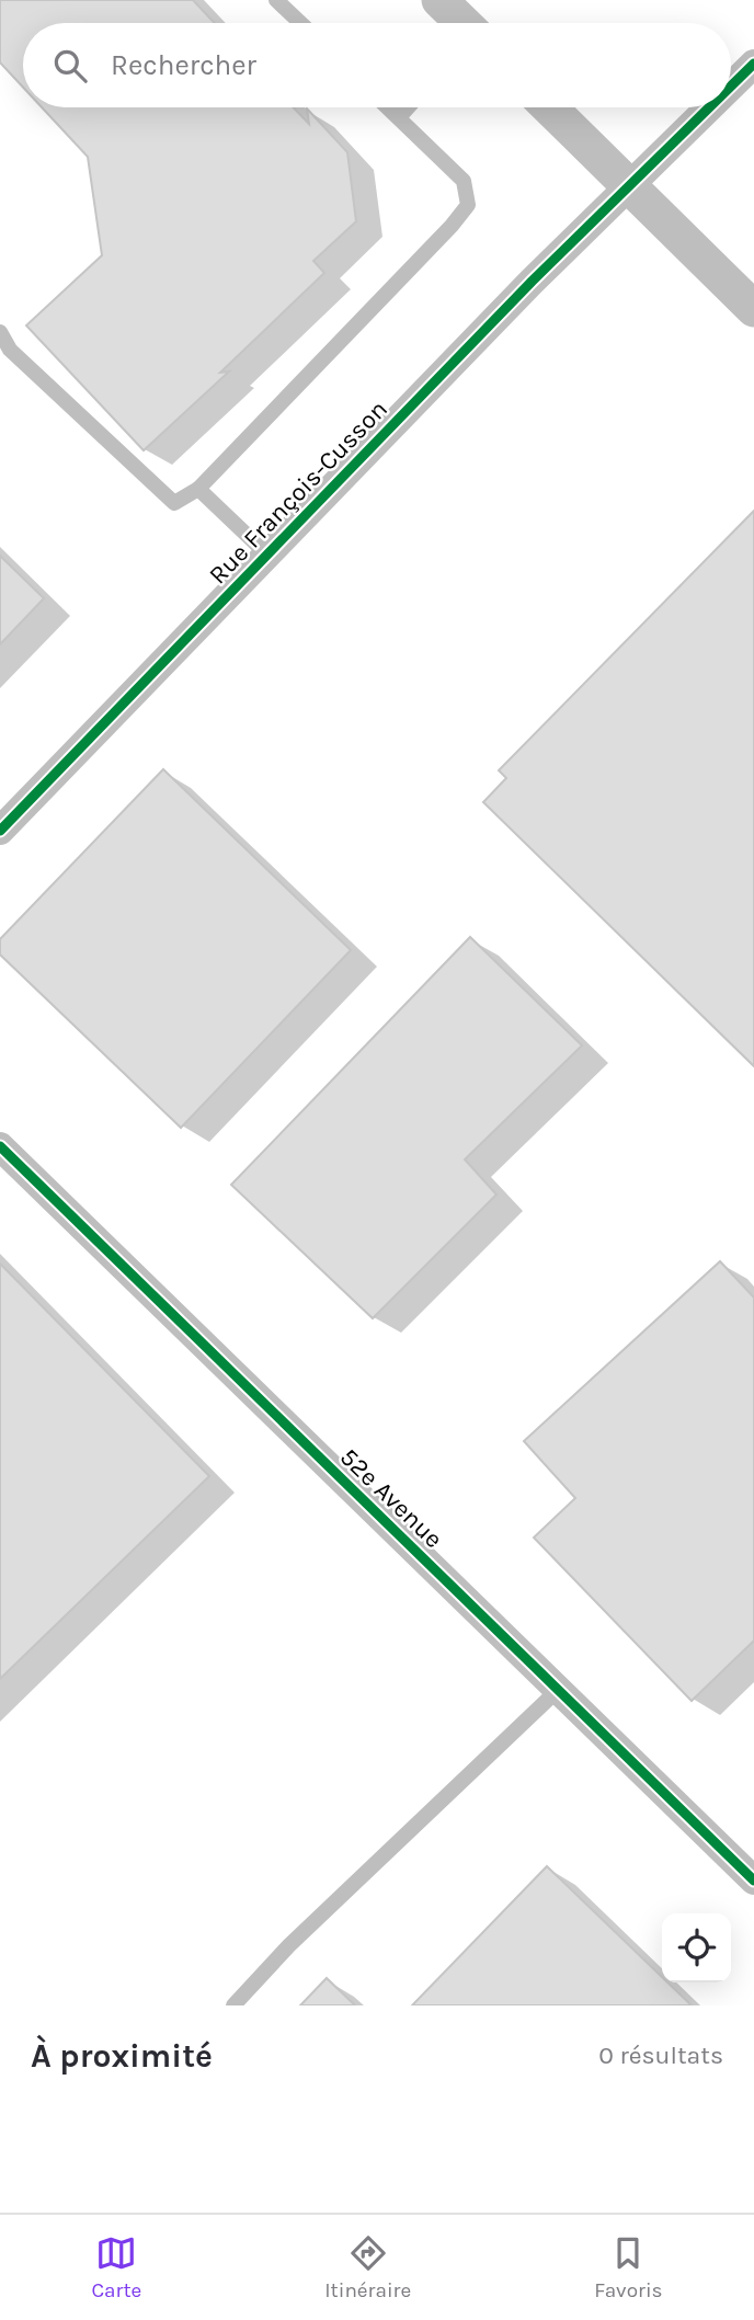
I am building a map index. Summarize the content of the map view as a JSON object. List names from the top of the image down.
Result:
{
  "streets": {
    "street": ["Rue François-Cusson", "52e Avenue"]
  },
  "page": {
    "search": "Rechercher",
    "heading": ["À proximité", "0 résultats"],
    "nav": ["Carte", "Itinéraire", "Favoris"]
  }
}
